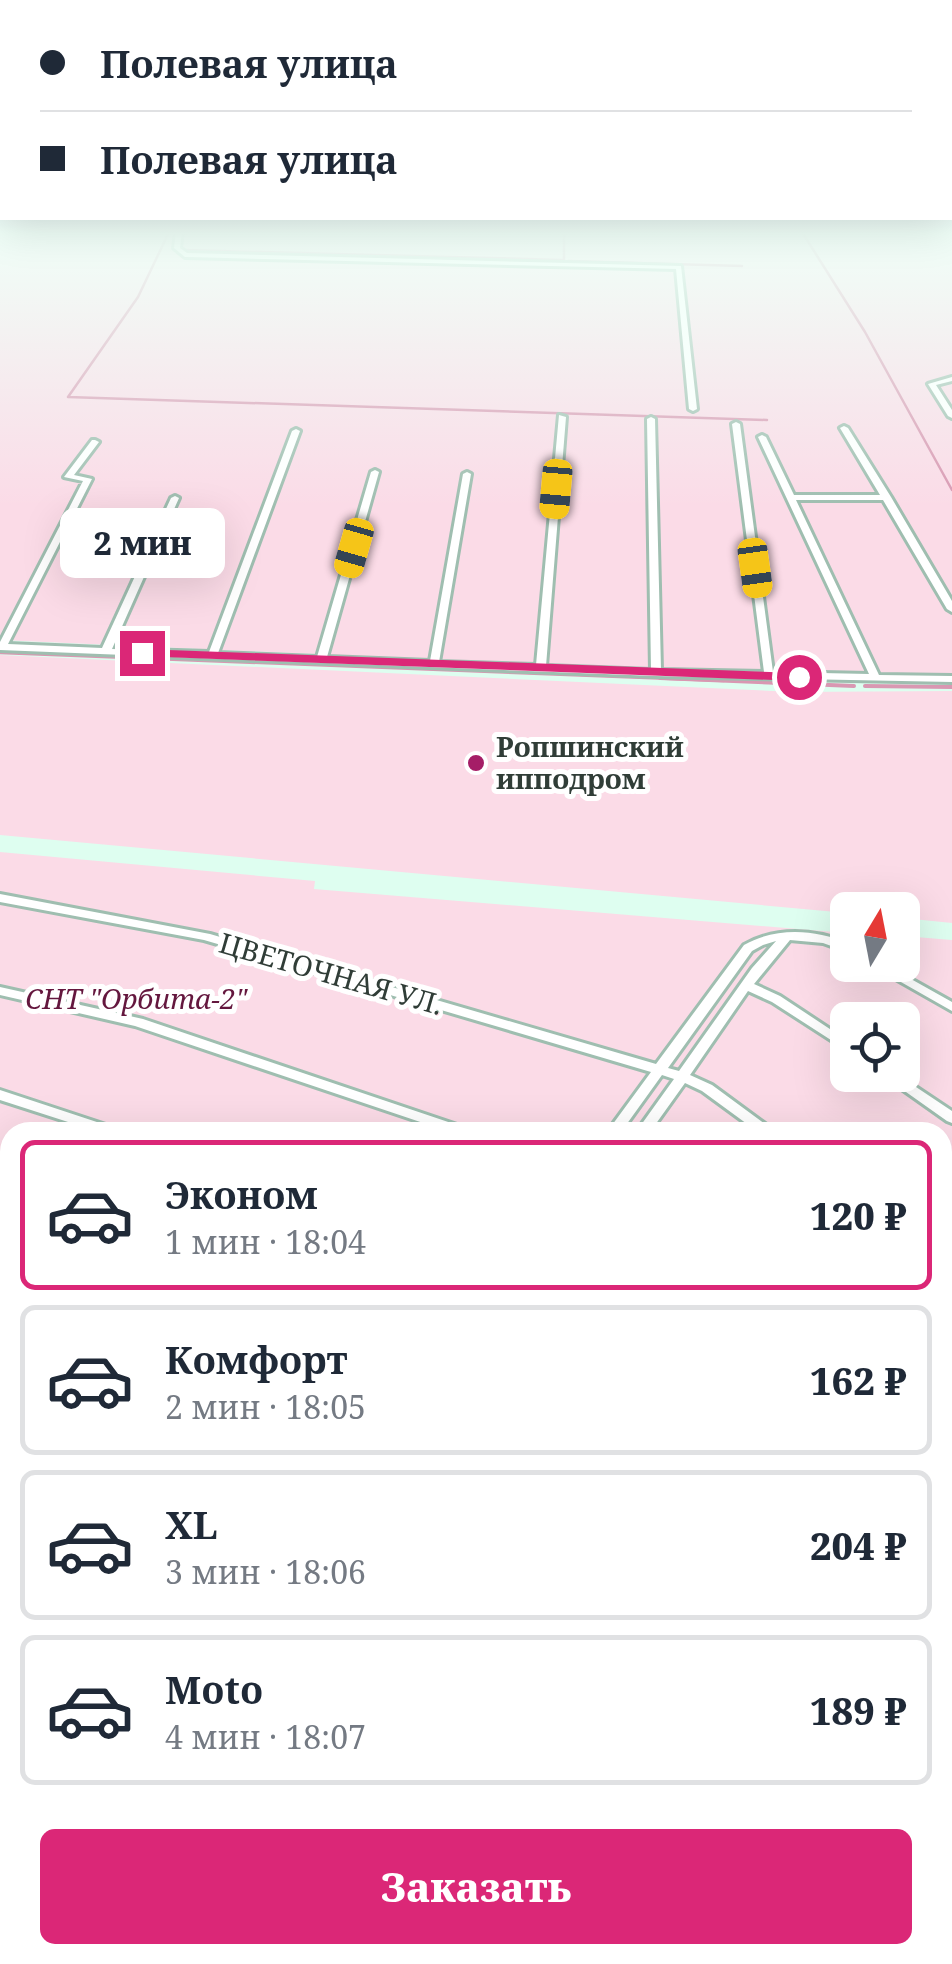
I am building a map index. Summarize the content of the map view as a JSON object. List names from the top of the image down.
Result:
{
  "streets": {
    "street": ["ЦВЕТОЧНАЯ УЛ."]
  },
  "parks": ["СНТ \"Орбита-2\""],
  "places": ["Ропшинский ипподром"],
  "north": "top",
  "page": {
    "banner": ["Полевая улица", "Полевая улица"],
    "bubble": "2 мин",
    "list": [
      {
        "name": "Эконом",
        "note": "1 мин · 18:04",
        "value": "120 ₽"
      },
      {
        "name": "Комфорт",
        "note": "2 мин · 18:05",
        "value": "162 ₽"
      },
      {
        "name": "XL",
        "note": "3 мин · 18:06",
        "value": "204 ₽"
      },
      {
        "name": "Moto",
        "note": "4 мин · 18:07",
        "value": "189 ₽"
      }
    ],
    "buttons": "Заказать"
  }
}
